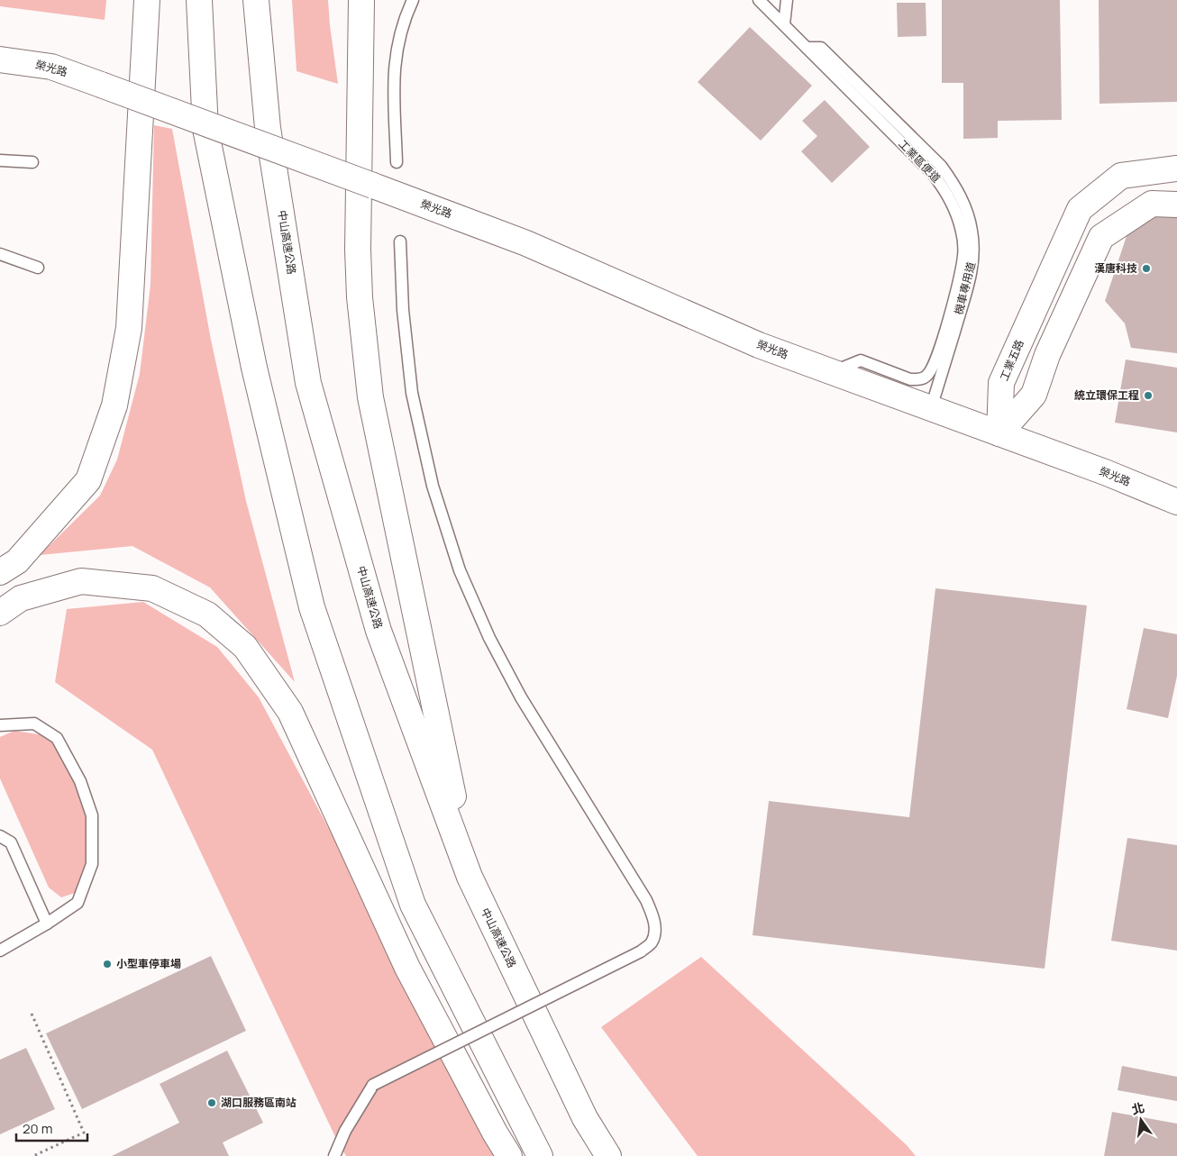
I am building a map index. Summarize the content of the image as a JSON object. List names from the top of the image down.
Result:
{
  "streets": {
    "main road": ["榮光路", "中山高速公路", "工業五路"],
    "lane": ["工業區便道", "機車專用道"]
  },
  "crossings": [
    ["榮光路", "工業區便道"],
    ["榮光路", "機車專用道"],
    ["榮光路", "工業五路"],
    ["工業區便道", "機車專用道"]
  ],
  "places": [
    "漢唐科技",
    "統立環保工程",
    "小型車停車場",
    "湖口服務區南站"
  ],
  "scale_bar": "20 m",
  "north": "top"
}
